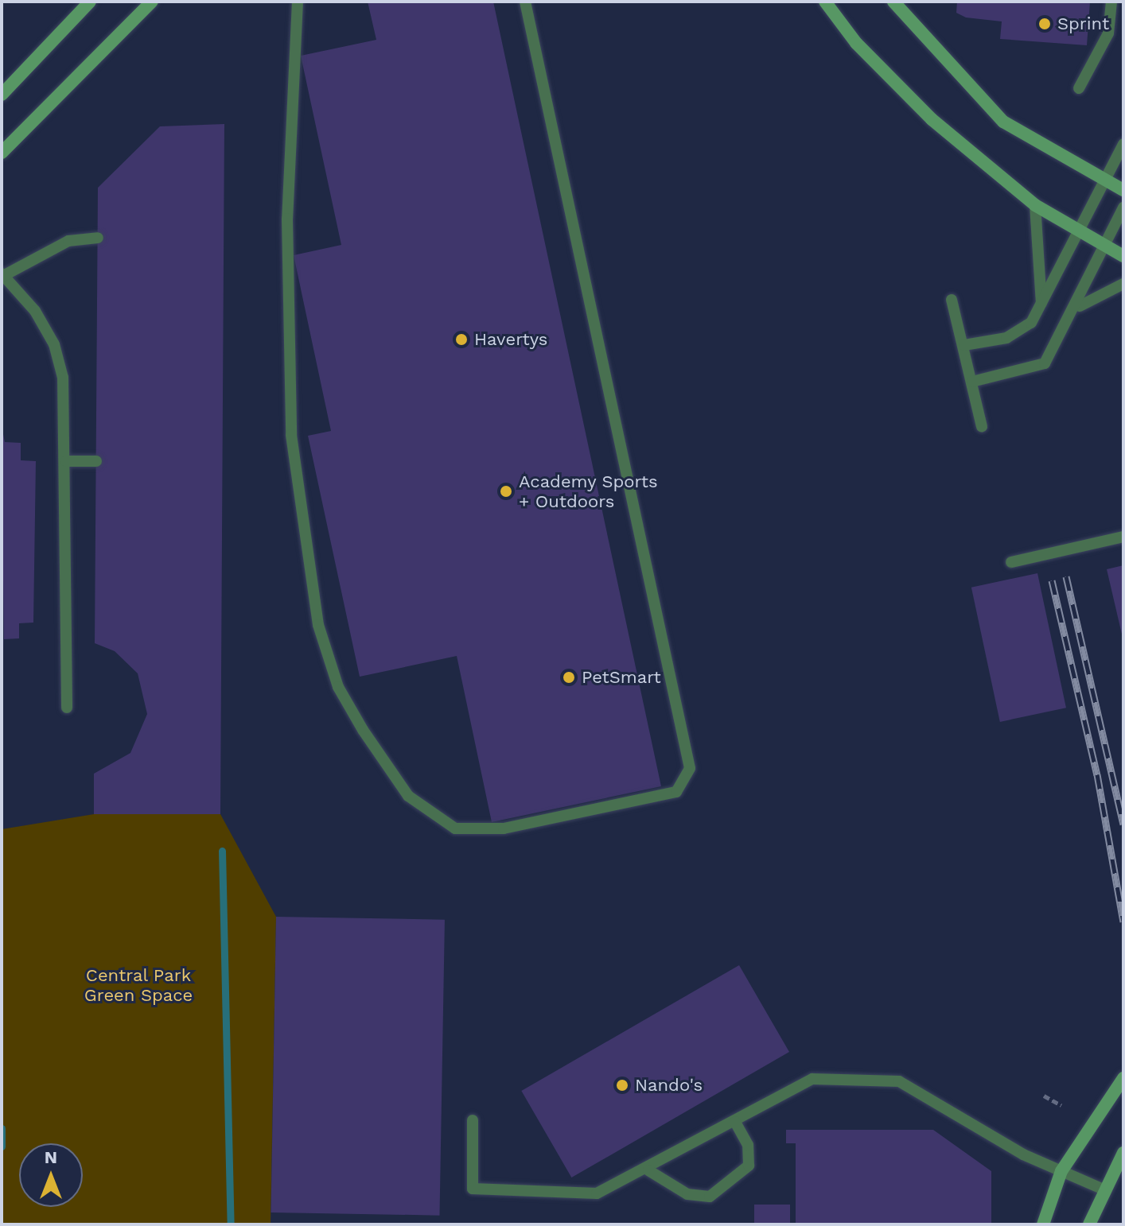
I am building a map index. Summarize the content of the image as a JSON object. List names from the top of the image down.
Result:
{
  "parks": ["Central Park Green Space"],
  "places": [
    "Sprint",
    "Havertys",
    "Academy Sports + Outdoors",
    "PetSmart",
    "Nando's"
  ],
  "north": "top"
}
